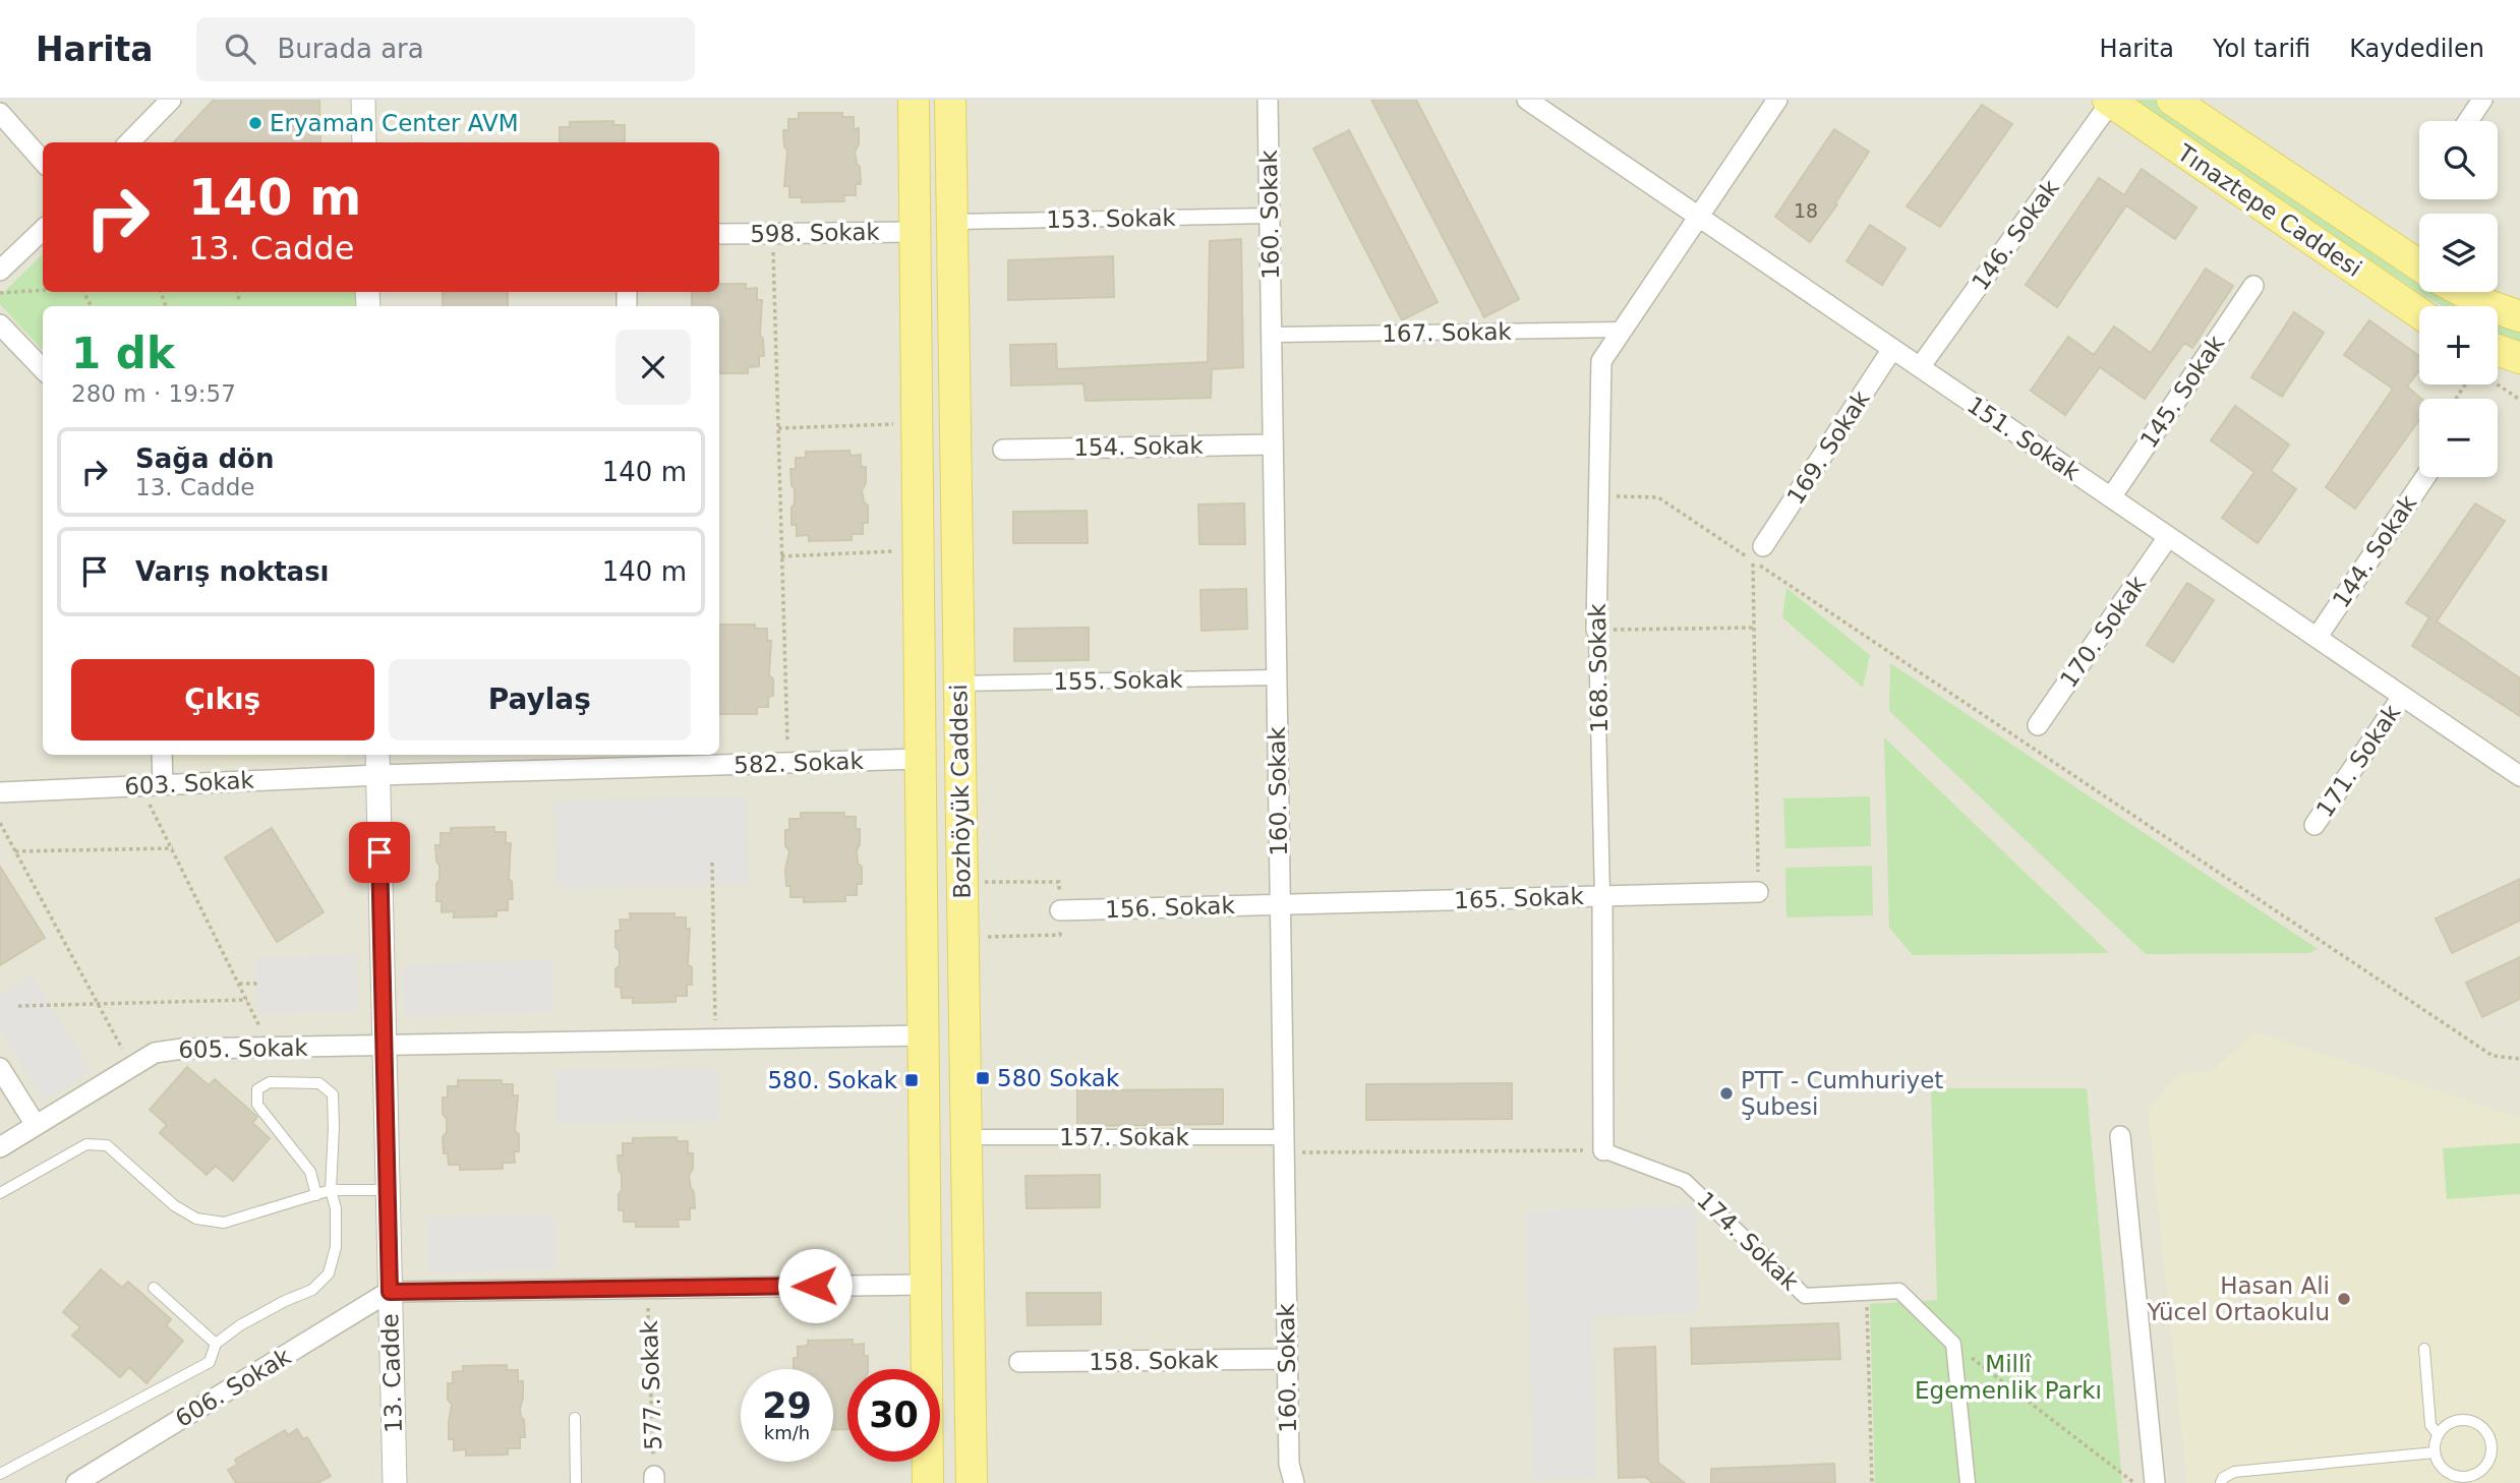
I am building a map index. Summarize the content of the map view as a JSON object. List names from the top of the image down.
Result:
{
  "streets": {
    "main road": ["Tınaztepe Caddesi", "Bozhöyük Caddesi"],
    "street": [
      "160. Sokak",
      "153. Sokak",
      "598. Sokak",
      "146. Sokak",
      "167. Sokak",
      "145. Sokak",
      "151. Sokak",
      "154. Sokak",
      "169. Sokak",
      "144. Sokak",
      "170. Sokak",
      "168. Sokak",
      "155. Sokak",
      "171. Sokak",
      "582. Sokak",
      "603. Sokak",
      "165. Sokak",
      "156. Sokak",
      "605. Sokak",
      "157. Sokak",
      "174. Sokak",
      "158. Sokak",
      "13. Cadde",
      "606. Sokak"
    ],
    "path": ["577. Sokak"]
  },
  "crossings": [
    ["Tınaztepe Caddesi", "146. Sokak"],
    ["160. Sokak", "153. Sokak"],
    ["160. Sokak", "167. Sokak"],
    ["160. Sokak", "154. Sokak"],
    ["160. Sokak", "155. Sokak"],
    ["160. Sokak", "165. Sokak"],
    ["160. Sokak", "156. Sokak"],
    ["160. Sokak", "157. Sokak"],
    ["160. Sokak", "158. Sokak"],
    ["153. Sokak", "Bozhöyük Caddesi"],
    ["598. Sokak", "Bozhöyük Caddesi"],
    ["146. Sokak", "151. Sokak"],
    ["167. Sokak", "168. Sokak"],
    ["145. Sokak", "151. Sokak"],
    ["151. Sokak", "169. Sokak"],
    ["151. Sokak", "144. Sokak"],
    ["151. Sokak", "170. Sokak"],
    ["151. Sokak", "168. Sokak"],
    ["151. Sokak", "171. Sokak"],
    ["168. Sokak", "165. Sokak"],
    ["168. Sokak", "174. Sokak"],
    ["155. Sokak", "Bozhöyük Caddesi"],
    ["582. Sokak", "603. Sokak"],
    ["582. Sokak", "Bozhöyük Caddesi"],
    ["582. Sokak", "13. Cadde"],
    ["603. Sokak", "13. Cadde"],
    ["Bozhöyük Caddesi", "157. Sokak"],
    ["165. Sokak", "156. Sokak"],
    ["605. Sokak", "13. Cadde"],
    ["13. Cadde", "606. Sokak"]
  ],
  "parks": ["Millî Egemenlik Parkı"],
  "places": {
    "other": ["Eryaman Center AVM", "PTT - Cumhuriyet Şubesi", "Hasan Ali Yücel Ortaokulu"],
    "transit": ["580 Sokak", "580. Sokak"]
  },
  "house_numbers": ["18"],
  "page": {
    "header": "Harita",
    "search": "Burada ara",
    "nav": ["Harita", "Yol tarifi", "Kaydedilen"],
    "map_buttons": ["+", "−"],
    "turn": ["140 m", "13. Cadde"],
    "heading": ["1 dk", "280 m · 19:57"],
    "list": [
      {
        "name": "Sağa dön",
        "note": "13. Cadde",
        "value": "140 m"
      },
      {
        "name": "Varış noktası",
        "value": "140 m"
      }
    ],
    "buttons": ["Çıkış", "Paylaş"],
    "speed": "29 km/h",
    "limit": "30"
  }
}
